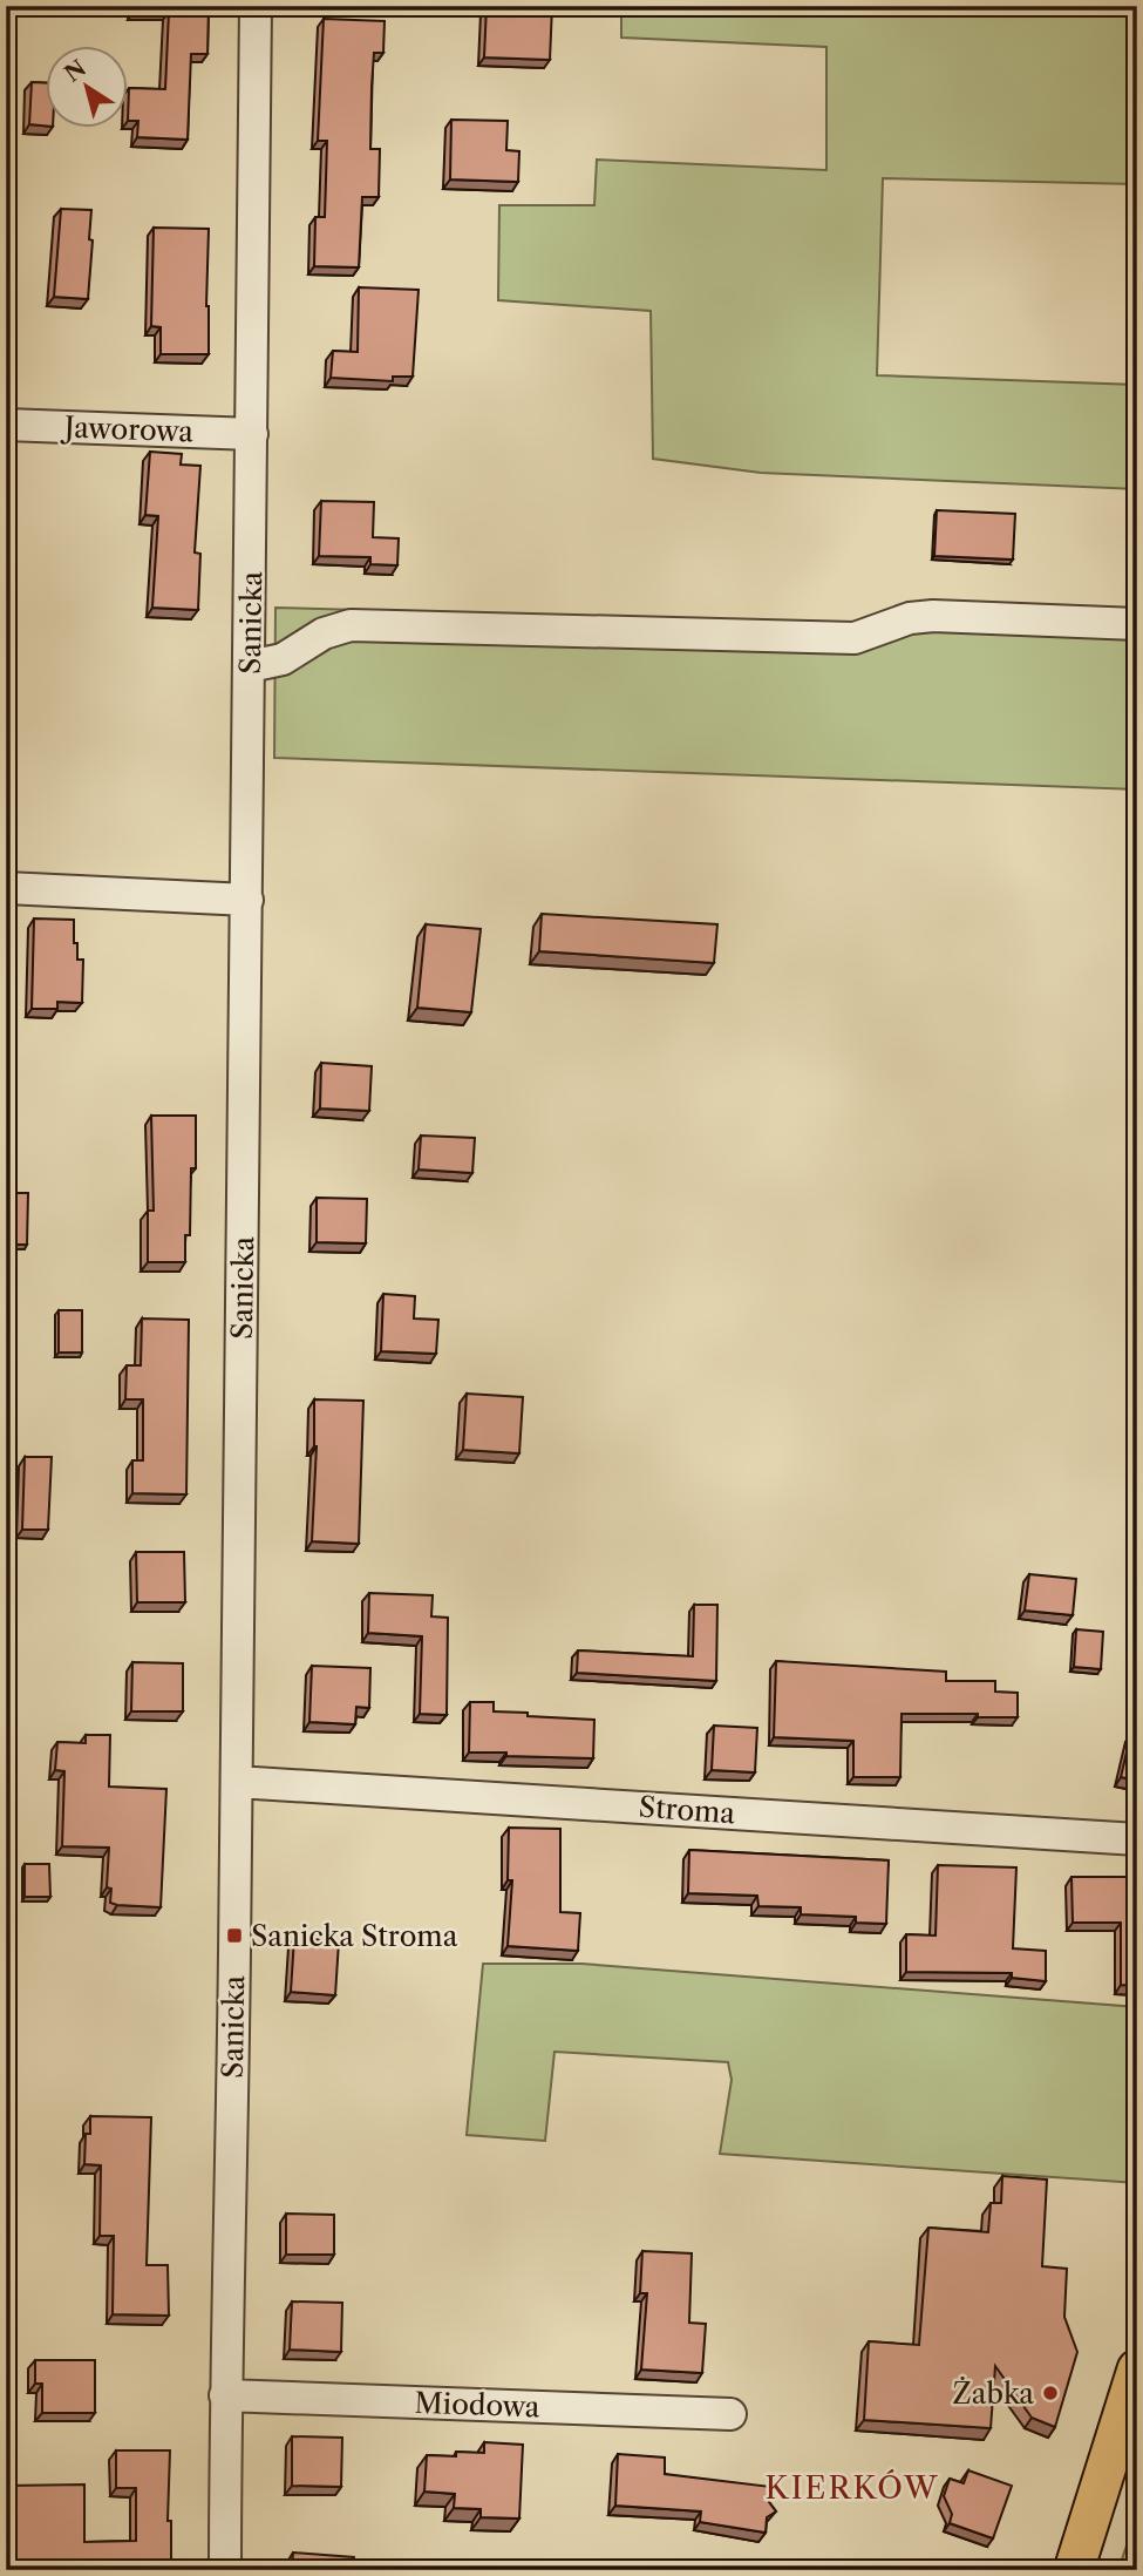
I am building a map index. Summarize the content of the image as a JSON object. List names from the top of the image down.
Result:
{
  "streets": {
    "street": [
      "Jaworowa",
      "Sanicka",
      "Stroma",
      "Miodowa"
    ]
  },
  "crossings": [
    ["Jaworowa", "Sanicka"],
    ["Sanicka", "Stroma"],
    ["Sanicka", "Miodowa"]
  ],
  "districts": ["KIERKÓW"],
  "places": {
    "transit": ["Sanicka Stroma"],
    "other": ["Żabka"]
  },
  "north": "top left"
}
